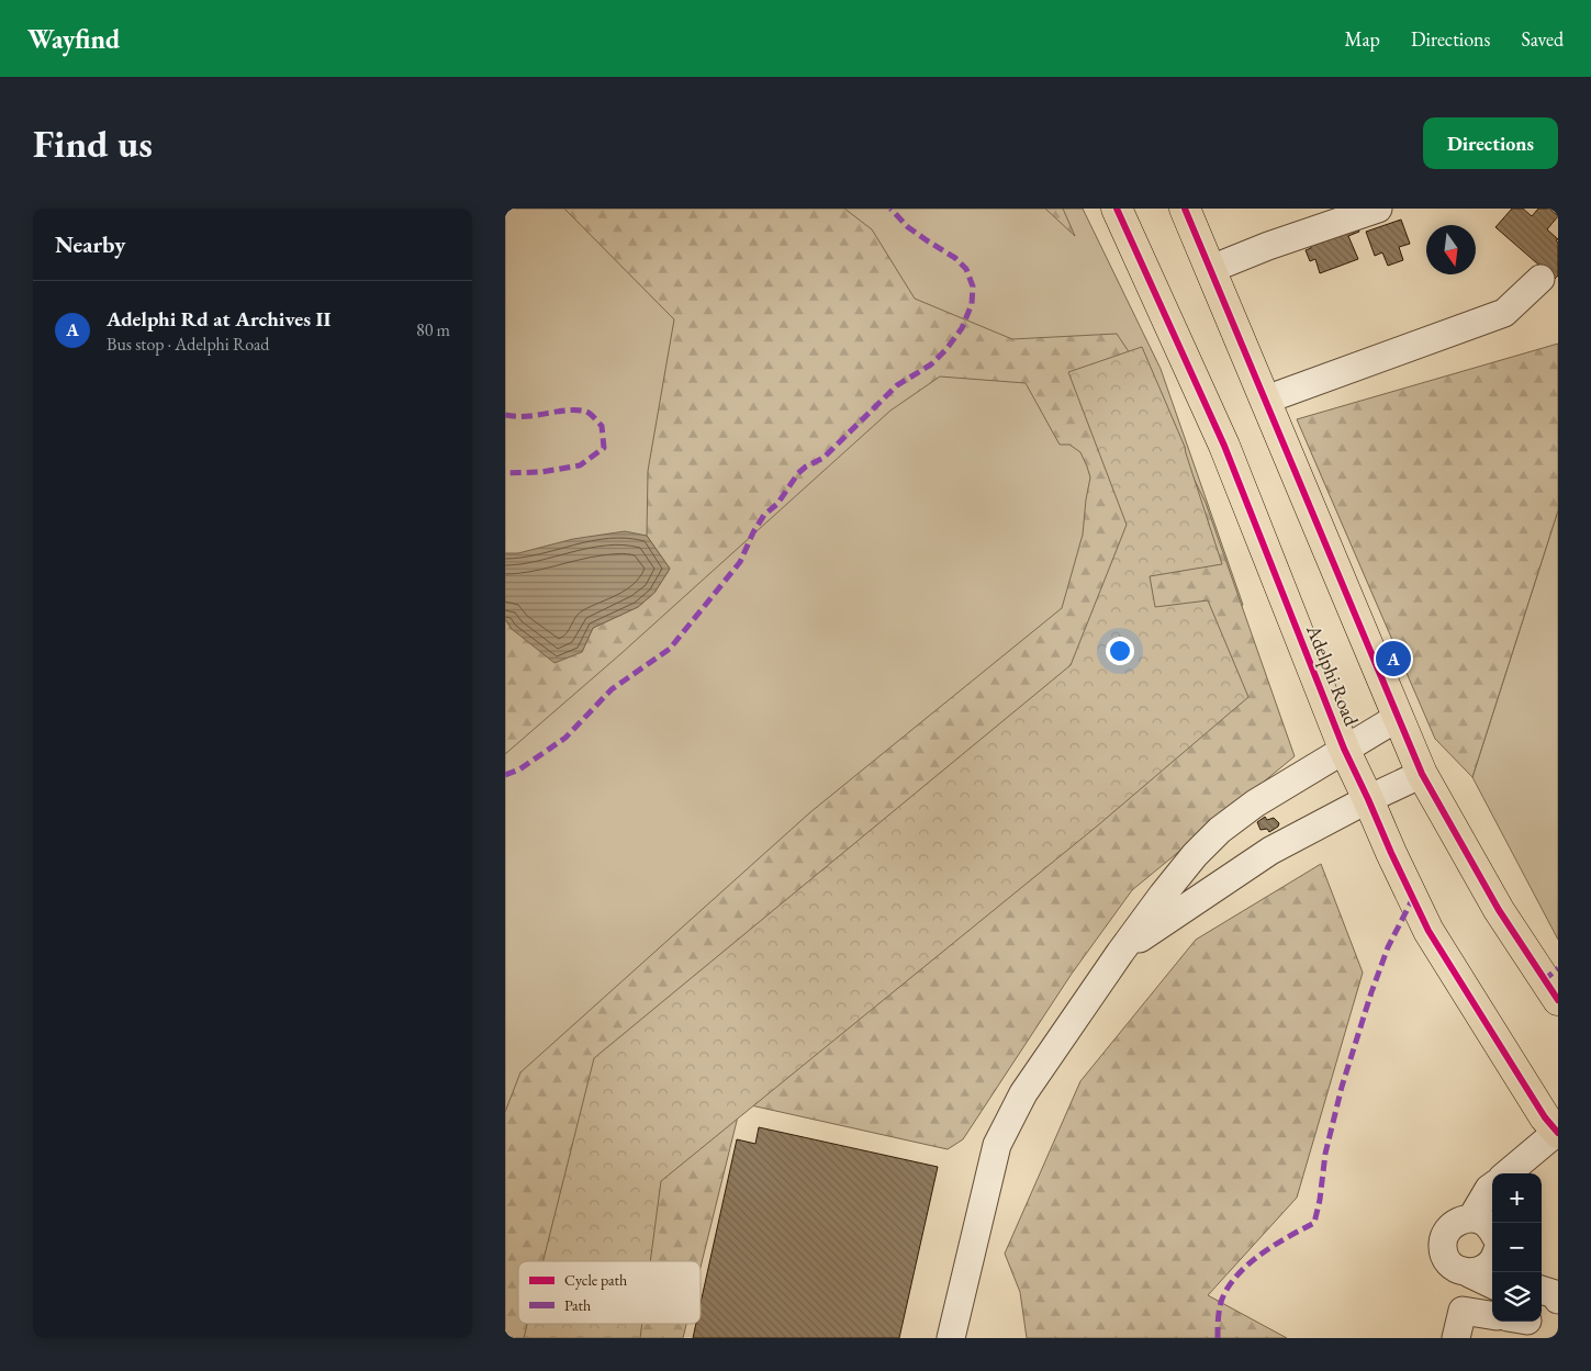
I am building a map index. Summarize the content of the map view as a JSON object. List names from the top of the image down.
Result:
{
  "streets": {
    "main road": ["Adelphi Road"]
  },
  "legend": ["Cycle path", "Path"],
  "north": "bottom",
  "page": {
    "header": "Wayfind",
    "nav": ["Map", "Directions", "Saved"],
    "buttons": "Directions",
    "title": "Find us",
    "heading": "Nearby",
    "list": [
      {
        "mark": "A",
        "name": "Adelphi Rd at Archives II",
        "note": "Bus stop · Adelphi Road",
        "value": "80 m"
      }
    ],
    "pins": "A",
    "map_buttons": ["+", "−"]
  }
}
